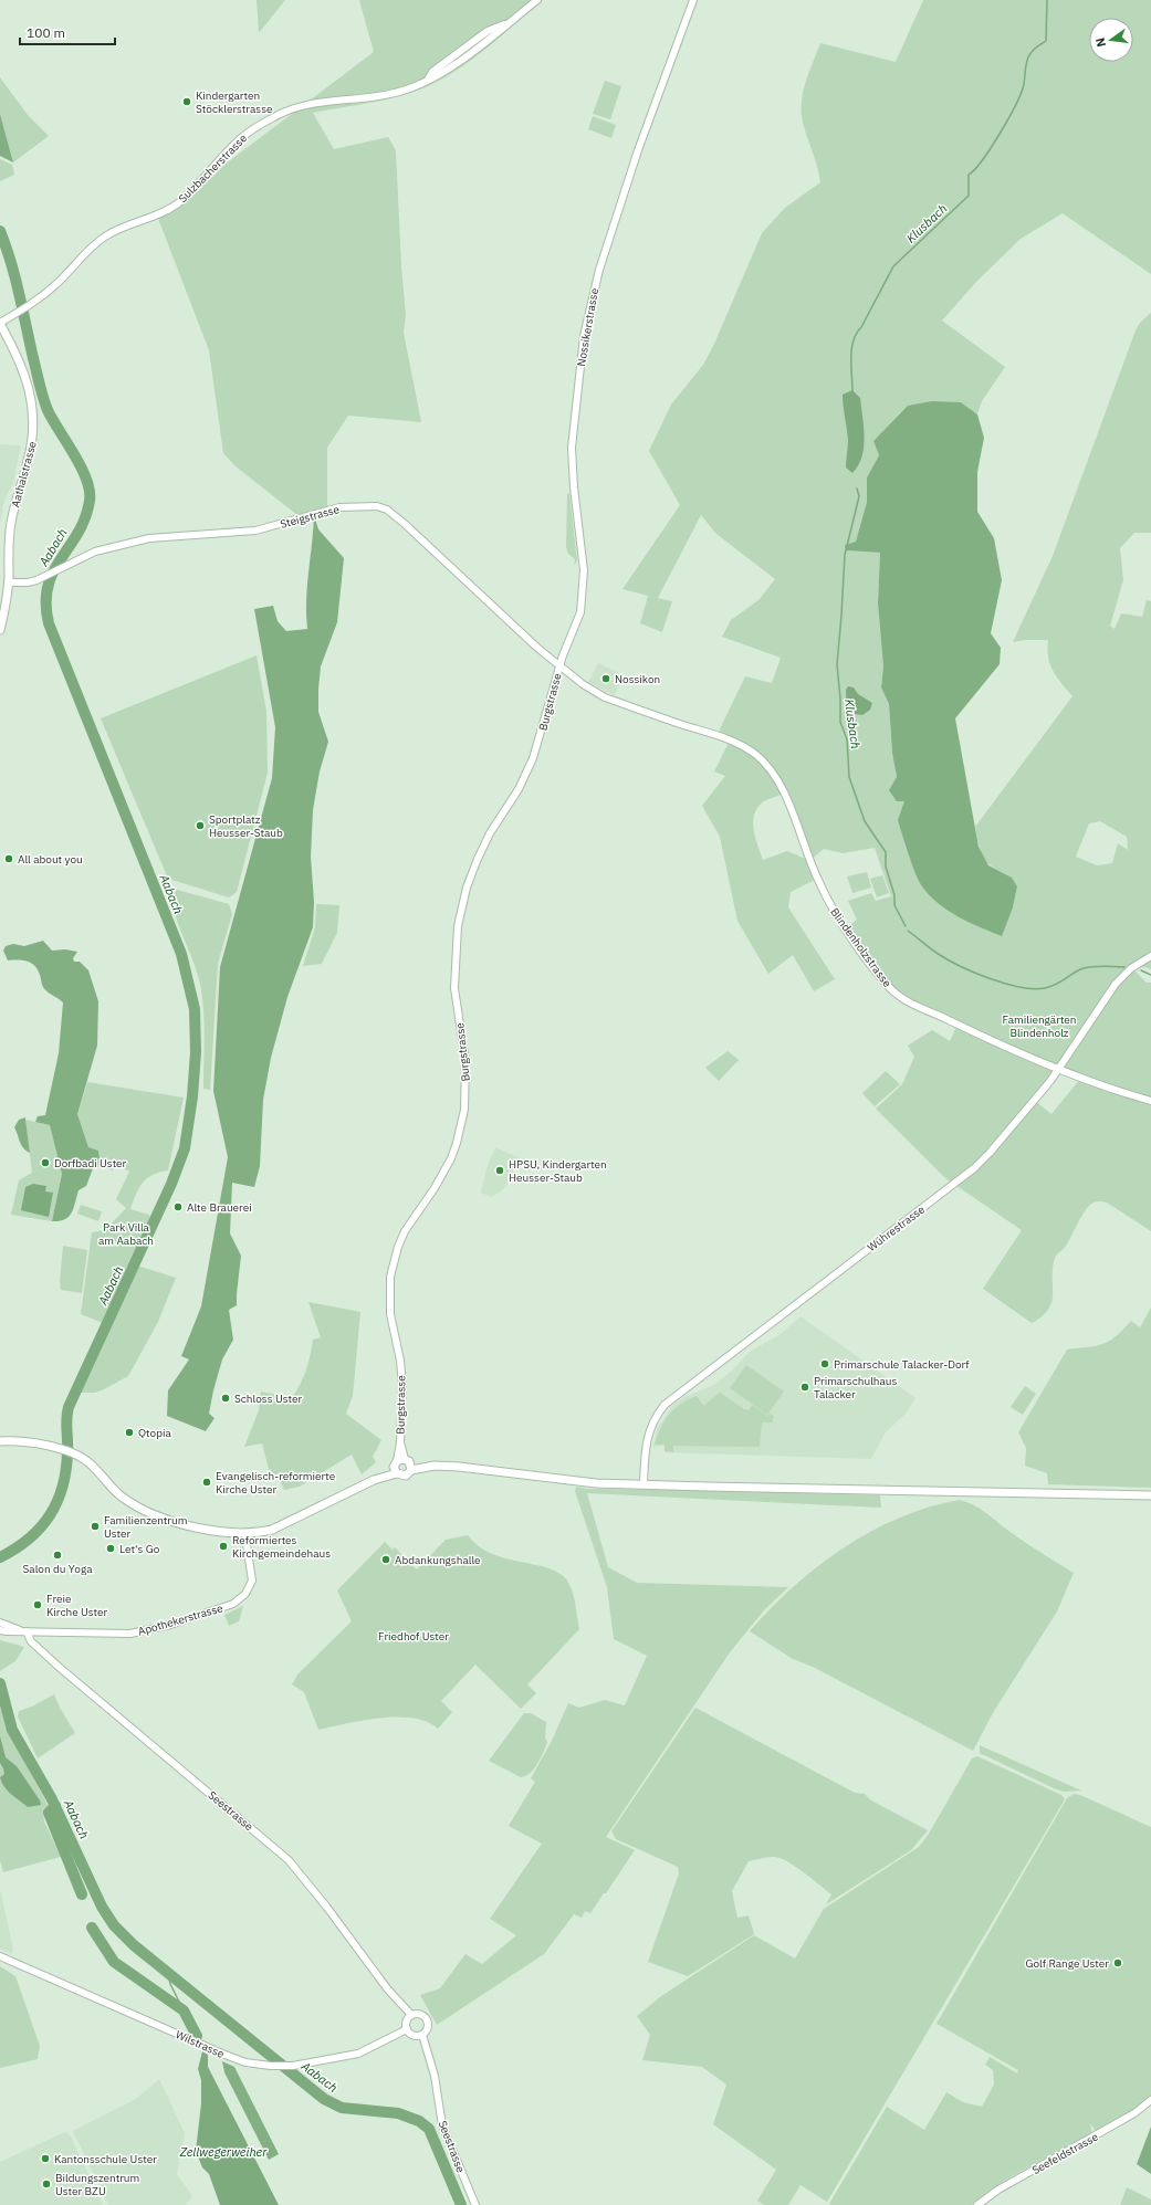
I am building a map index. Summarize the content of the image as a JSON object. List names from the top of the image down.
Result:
{
  "streets": {
    "main road": ["Aathalstrasse"],
    "street": [
      "Sulzbacherstrasse",
      "Nossikerstrasse",
      "Steigstrasse",
      "Burgstrasse",
      "Blindenholzstrasse",
      "Wührestrasse",
      "Apothekerstrasse",
      "Seestrasse",
      "Wilstrasse",
      "Seefeldstrasse"
    ]
  },
  "crossings": [
    ["Sulzbacherstrasse", "Aathalstrasse"],
    ["Nossikerstrasse", "Steigstrasse"],
    ["Nossikerstrasse", "Burgstrasse"],
    ["Nossikerstrasse", "Blindenholzstrasse"],
    ["Aathalstrasse", "Steigstrasse"],
    ["Steigstrasse", "Burgstrasse"],
    ["Steigstrasse", "Blindenholzstrasse"],
    ["Burgstrasse", "Blindenholzstrasse"],
    ["Blindenholzstrasse", "Wührestrasse"],
    ["Apothekerstrasse", "Seestrasse"],
    ["Seestrasse", "Wilstrasse"]
  ],
  "water": ["Klusbach", "Aabach", "Zellwegerweiher"],
  "parks": ["Familiengärten Blindenholz", "Park Villa am Aabach", "Friedhof Uster"],
  "places": [
    "Kindergarten Stöcklerstrasse",
    "Nossikon",
    "Sportplatz Heusser-Staub",
    "All about you",
    "Dorfbadi Uster",
    "HPSU, Kindergarten Heusser-Staub",
    "Alte Brauerei",
    "Primarschule Talacker-Dorf",
    "Primarschulhaus Talacker",
    "Schloss Uster",
    "Qtopia",
    "Evangelisch-reformierte Kirche Uster",
    "Familienzentrum Uster",
    "Reformiertes Kirchgemeindehaus",
    "Let‘s Go",
    "Salon du Yoga",
    "Abdankungshalle",
    "Freie Kirche Uster",
    "Golf Range Uster",
    "Kantonsschule Uster",
    "Bildungszentrum Uster BZU"
  ],
  "scale_bar": "100 m",
  "north": "left"
}
